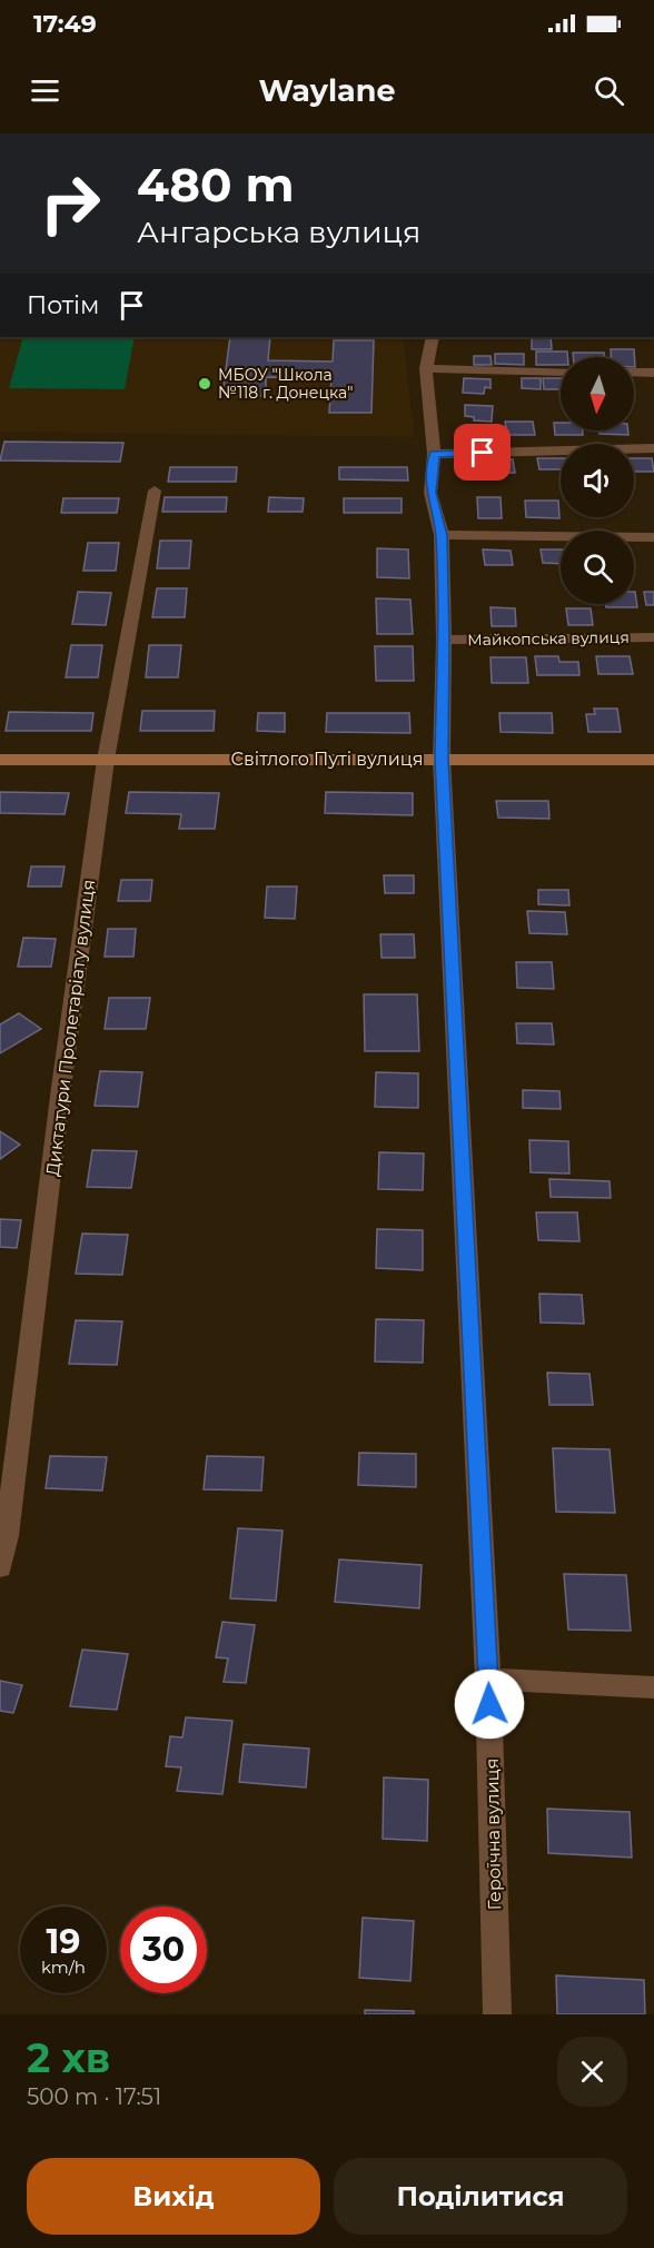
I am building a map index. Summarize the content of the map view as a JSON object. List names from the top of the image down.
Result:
{
  "streets": {
    "main road": ["Світлого Путі вулиця"],
    "street": ["Майкопська вулиця", "Диктатури Пролетаріату вулиця", "Героїчна вулиця"]
  },
  "crossings": [
    ["Майкопська вулиця", "Героїчна вулиця"],
    ["Світлого Путі вулиця", "Диктатури Пролетаріату вулиця"],
    ["Світлого Путі вулиця", "Героїчна вулиця"]
  ],
  "places": ["МБОУ \"Школа №118 г. Донецка\""],
  "north": "bottom",
  "page": {
    "status": "17:49",
    "header": "Waylane",
    "turn": ["480 m", "Ангарська вулиця"],
    "then": "Потім",
    "speed": "19 km/h",
    "limit": "30",
    "heading": ["2 хв", "500 m · 17:51"],
    "buttons": ["Вихід", "Поділитися"]
  }
}
